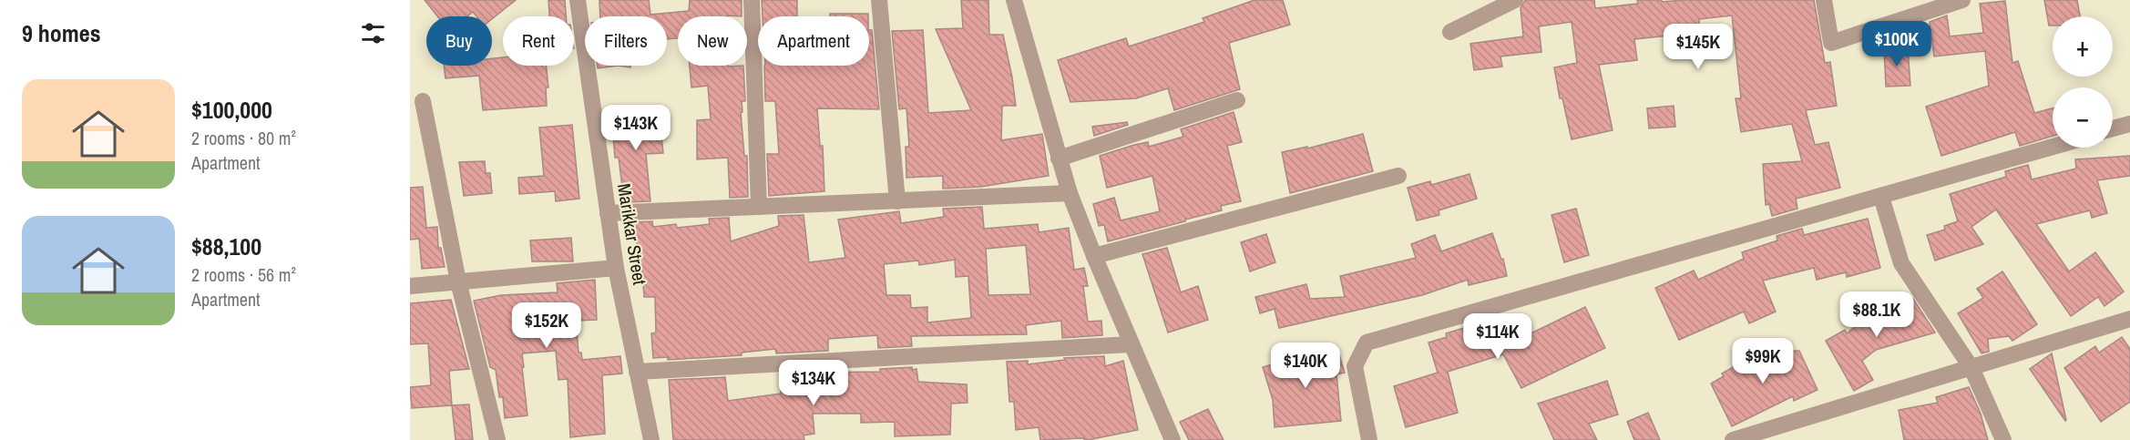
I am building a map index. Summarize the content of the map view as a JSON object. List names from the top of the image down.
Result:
{
  "streets": {
    "street": ["Marikkar Street"]
  },
  "page": {
    "heading": "9 homes",
    "map_buttons": ["+", "−"],
    "chip": [
      "Buy",
      "Rent",
      "Filters",
      "New",
      "Apartment"
    ],
    "price": [
      "$100K",
      "$145K",
      "$143K",
      "$88.1K",
      "$152K",
      "$114K",
      "$99K",
      "$140K",
      "$134K"
    ],
    "list": [
      {
        "name": "$100,000",
        "note": "2 rooms · 80 m² · Apartment"
      },
      {
        "name": "$88,100",
        "note": "2 rooms · 56 m² · Apartment"
      }
    ]
  }
}
